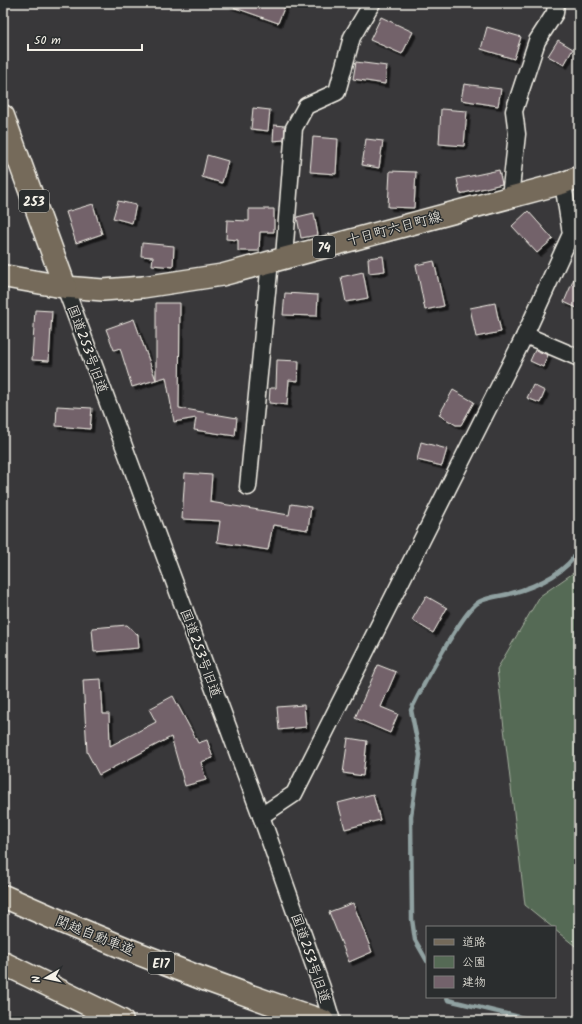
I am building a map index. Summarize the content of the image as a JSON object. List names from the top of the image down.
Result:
{
  "streets": {
    "highway": ["253", "関越自動車道", "E17"],
    "main road": ["十日町六日町線", "74"],
    "street": ["国道253号旧道"]
  },
  "crossings": [
    ["253", "十日町六日町線"],
    ["253", "国道253号旧道"],
    ["十日町六日町線", "国道253号旧道"]
  ],
  "legend": ["道路", "公園", "建物"],
  "scale_bar": "50 m",
  "north": "left"
}
